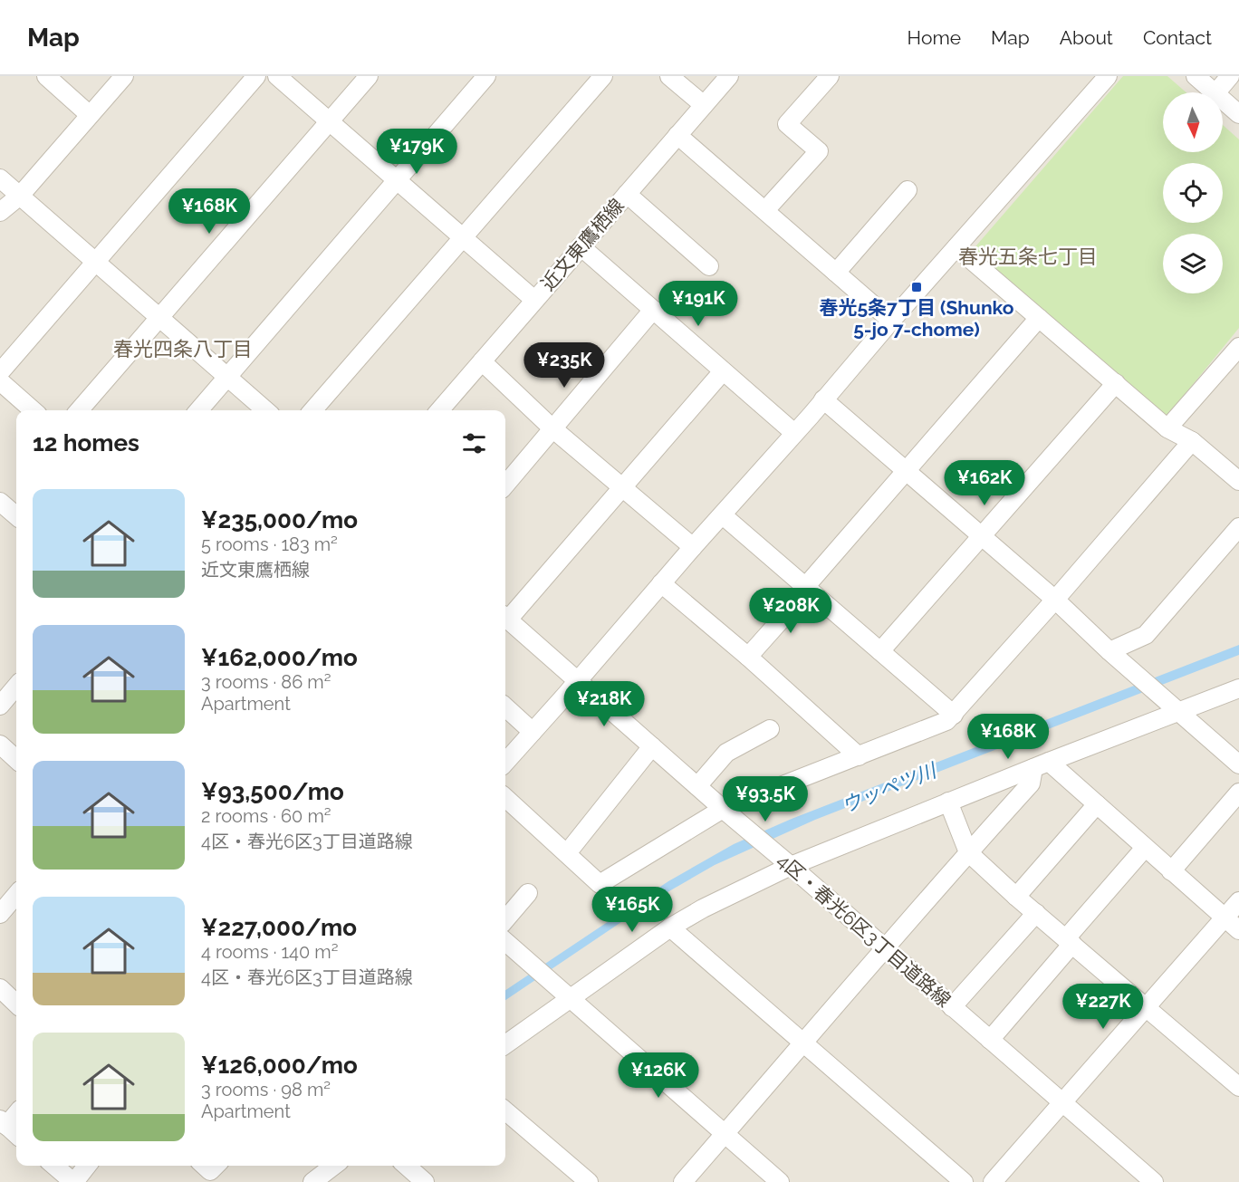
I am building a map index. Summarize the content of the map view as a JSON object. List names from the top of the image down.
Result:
{
  "streets": {
    "street": ["近文東鷹栖線", "4区・春光6区3丁目道路線"]
  },
  "districts": ["春光五条七丁目", "春光四条八丁目"],
  "water": ["ウッペツ川"],
  "places": {
    "transit": ["春光5条7丁目 (Shunko 5-jo 7-chome)"]
  },
  "north": "bottom",
  "page": {
    "header": "Map",
    "nav": [
      "Home",
      "Map",
      "About",
      "Contact"
    ],
    "price": [
      "¥179K",
      "¥168K",
      "¥191K",
      "¥235K",
      "¥162K",
      "¥208K",
      "¥218K",
      "¥168K",
      "¥93.5K",
      "¥165K",
      "¥227K",
      "¥126K"
    ],
    "heading": "12 homes",
    "list": [
      {
        "name": "¥235,000/mo",
        "note": "5 rooms · 183 m² · 近文東鷹栖線"
      },
      {
        "name": "¥162,000/mo",
        "note": "3 rooms · 86 m² · Apartment"
      },
      {
        "name": "¥93,500/mo",
        "note": "2 rooms · 60 m² · 4区・春光6区3丁目道路線"
      },
      {
        "name": "¥227,000/mo",
        "note": "4 rooms · 140 m² · 4区・春光6区3丁目道路線"
      },
      {
        "name": "¥126,000/mo",
        "note": "3 rooms · 98 m² · Apartment"
      }
    ]
  }
}
